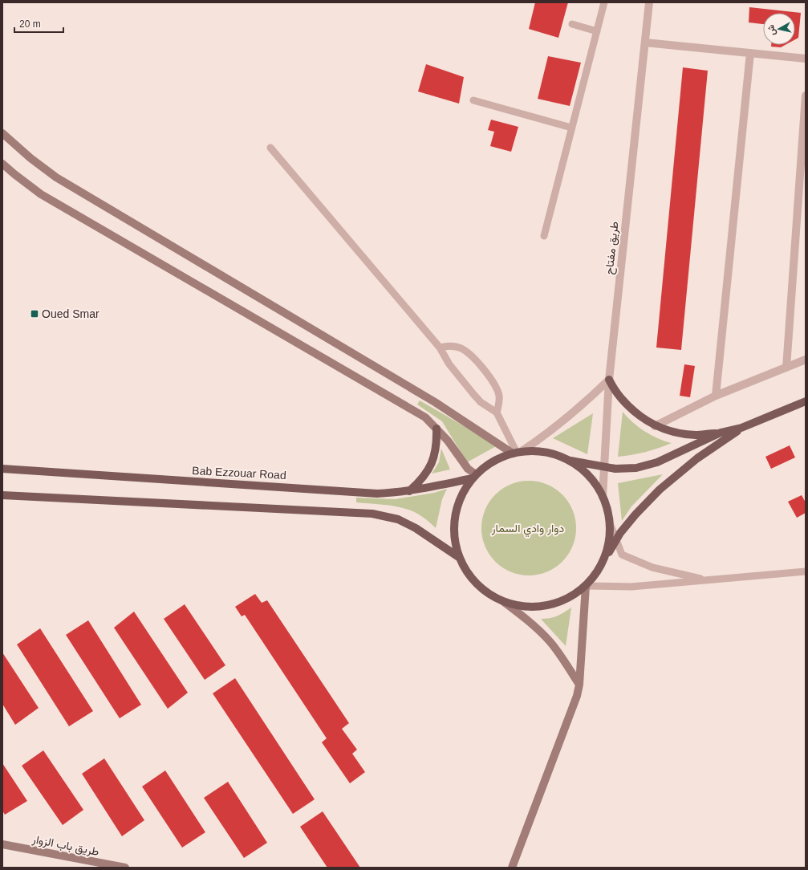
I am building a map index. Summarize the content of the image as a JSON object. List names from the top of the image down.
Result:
{
  "streets": {
    "main road": ["Bab Ezzouar Road", "طريق باب الزوار"],
    "street": ["طريق مفتاح"]
  },
  "parks": ["دوار وادي السمار"],
  "places": {
    "transit": ["Oued Smar"]
  },
  "scale_bar": "20 m",
  "north": "left"
}
